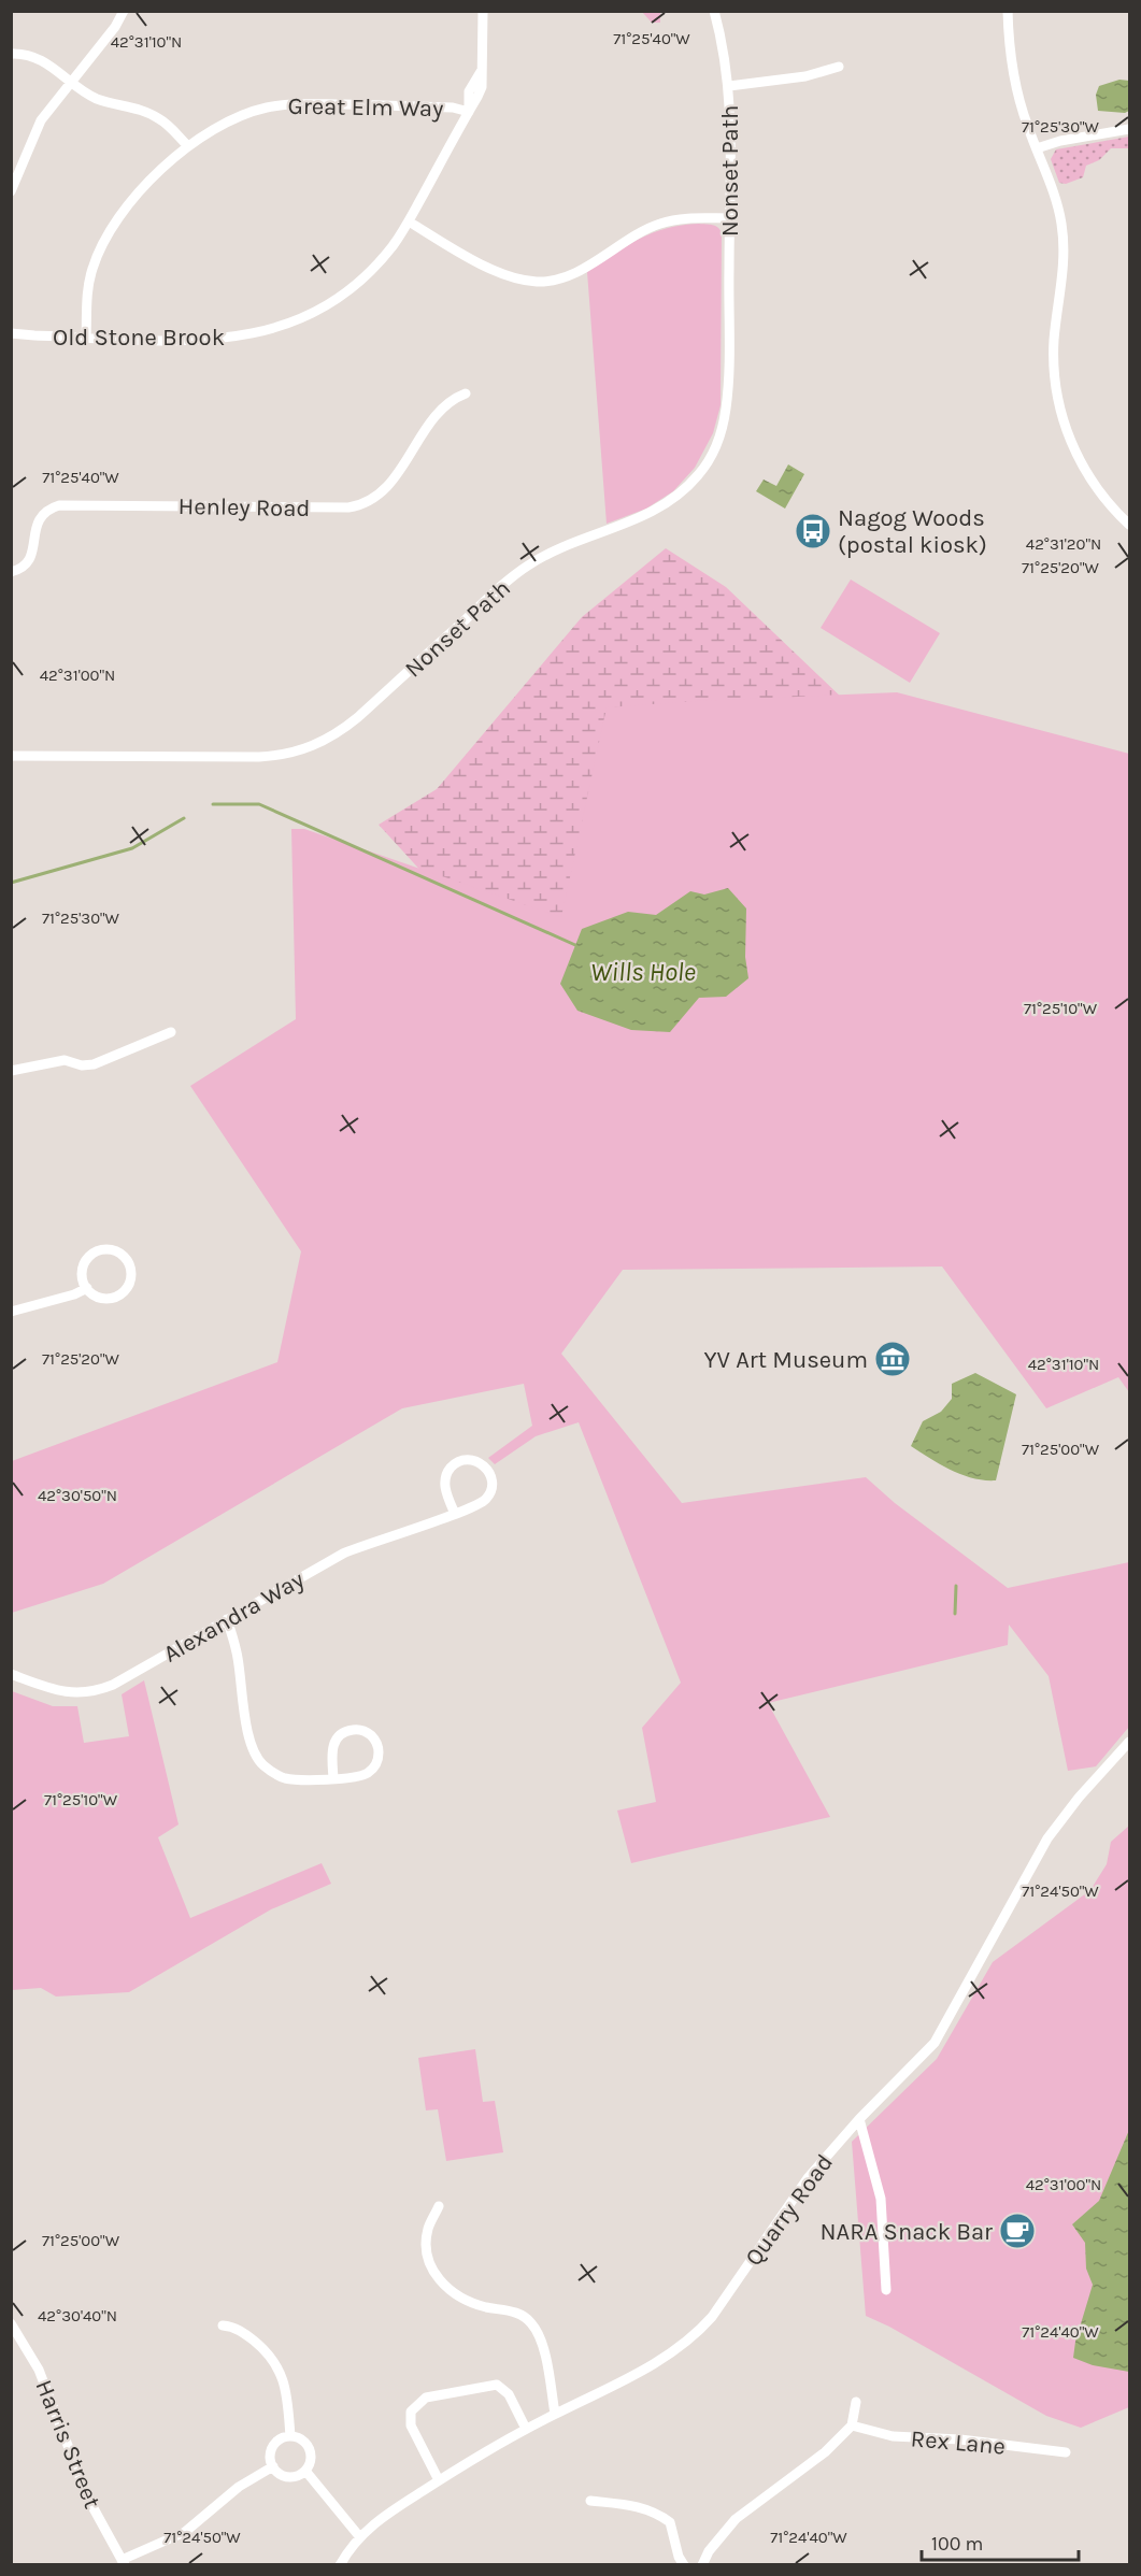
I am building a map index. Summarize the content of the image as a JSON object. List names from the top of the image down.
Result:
{
  "streets": {
    "street": [
      "Great Elm Way",
      "Nonset Path",
      "Old Stone Brook",
      "Henley Road",
      "Alexandra Way",
      "Quarry Road",
      "Rex Lane",
      "Harris Street"
    ]
  },
  "crossings": [
    ["Great Elm Way", "Old Stone Brook"]
  ],
  "water": ["Wills Hole"],
  "places": {
    "bus stop": ["Nagog Woods (postal kiosk)"],
    "museum": ["YV Art Museum"],
    "cafe": ["NARA Snack Bar"]
  },
  "scale_bar": "100 m",
  "coordinates": [
    "71°25'40\"W",
    "42°31'10\"N",
    "71°25'30\"W",
    "42°31'20\"N",
    "71°25'20\"W",
    "42°31'00\"N",
    "71°25'10\"W",
    "71°25'00\"W",
    "42°30'50\"N",
    "71°24'50\"W",
    "42°30'40\"N",
    "71°24'40\"W"
  ]
}
